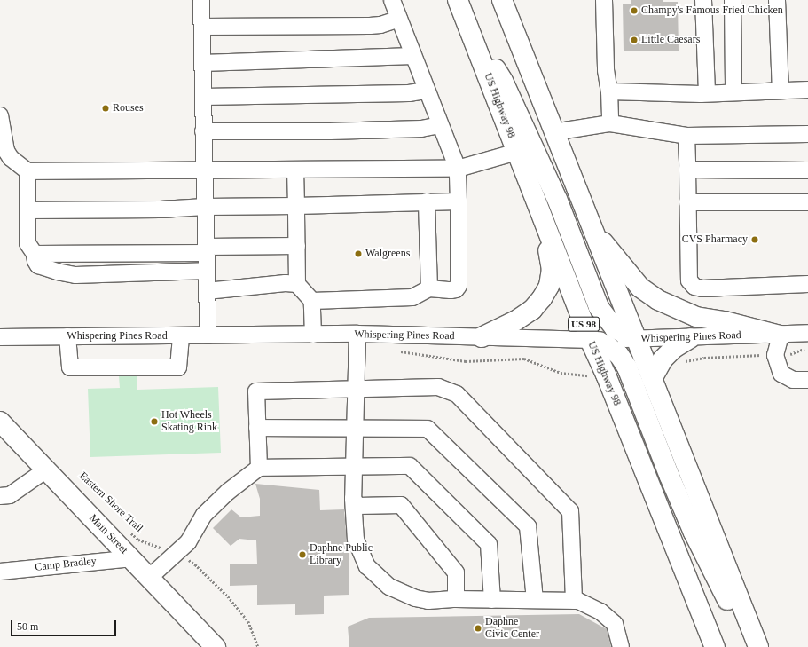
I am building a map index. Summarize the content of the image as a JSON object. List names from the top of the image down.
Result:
{
  "streets": {
    "main road": ["US Highway 98", "US 98", "Main Street"],
    "street": ["Whispering Pines Road", "Camp Bradley"],
    "path": ["Eastern Shore Trail"]
  },
  "crossings": [
    ["US Highway 98", "Whispering Pines Road"],
    ["Main Street", "Camp Bradley"]
  ],
  "places": [
    "Champy's Famous Fried Chicken",
    "Little Caesars",
    "Rouses",
    "CVS Pharmacy",
    "Walgreens",
    "Hot Wheels Skating Rink",
    "Daphne Public Library",
    "Daphne Civic Center"
  ],
  "scale_bar": "50 m"
}
